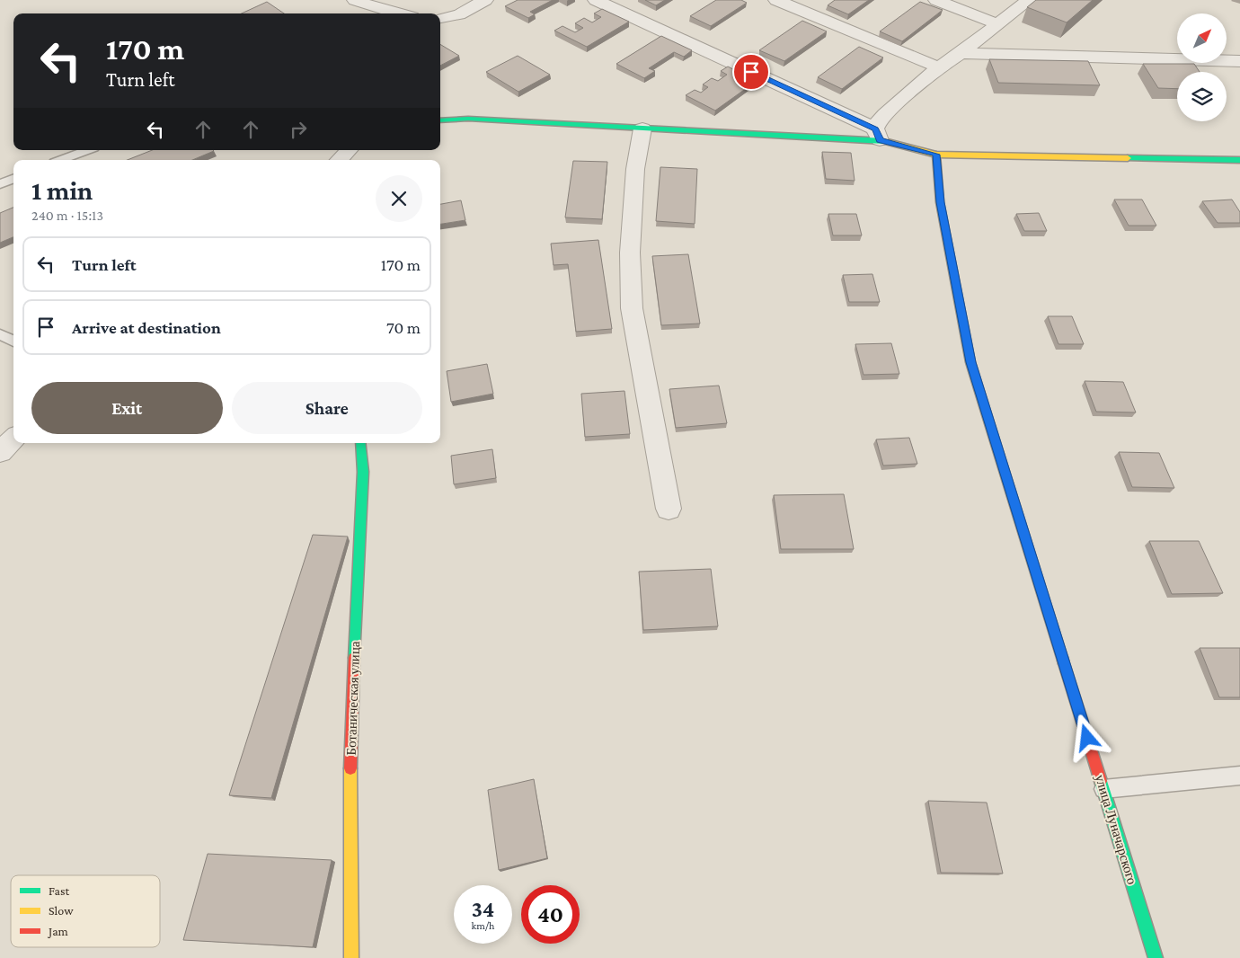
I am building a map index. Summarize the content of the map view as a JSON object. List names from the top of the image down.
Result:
{
  "streets": {
    "street": ["Ботаническая улица", "улица Луначарского"]
  },
  "legend": ["Fast", "Slow", "Jam"],
  "north": "top right",
  "page": {
    "turn": ["170 m", "Turn left"],
    "heading": ["1 min", "240 m · 15:13"],
    "list": [
      {
        "name": "Turn left",
        "value": "170 m"
      },
      {
        "name": "Arrive at destination",
        "value": "70 m"
      }
    ],
    "buttons": ["Exit", "Share"],
    "speed": "34 km/h",
    "limit": "40"
  }
}
